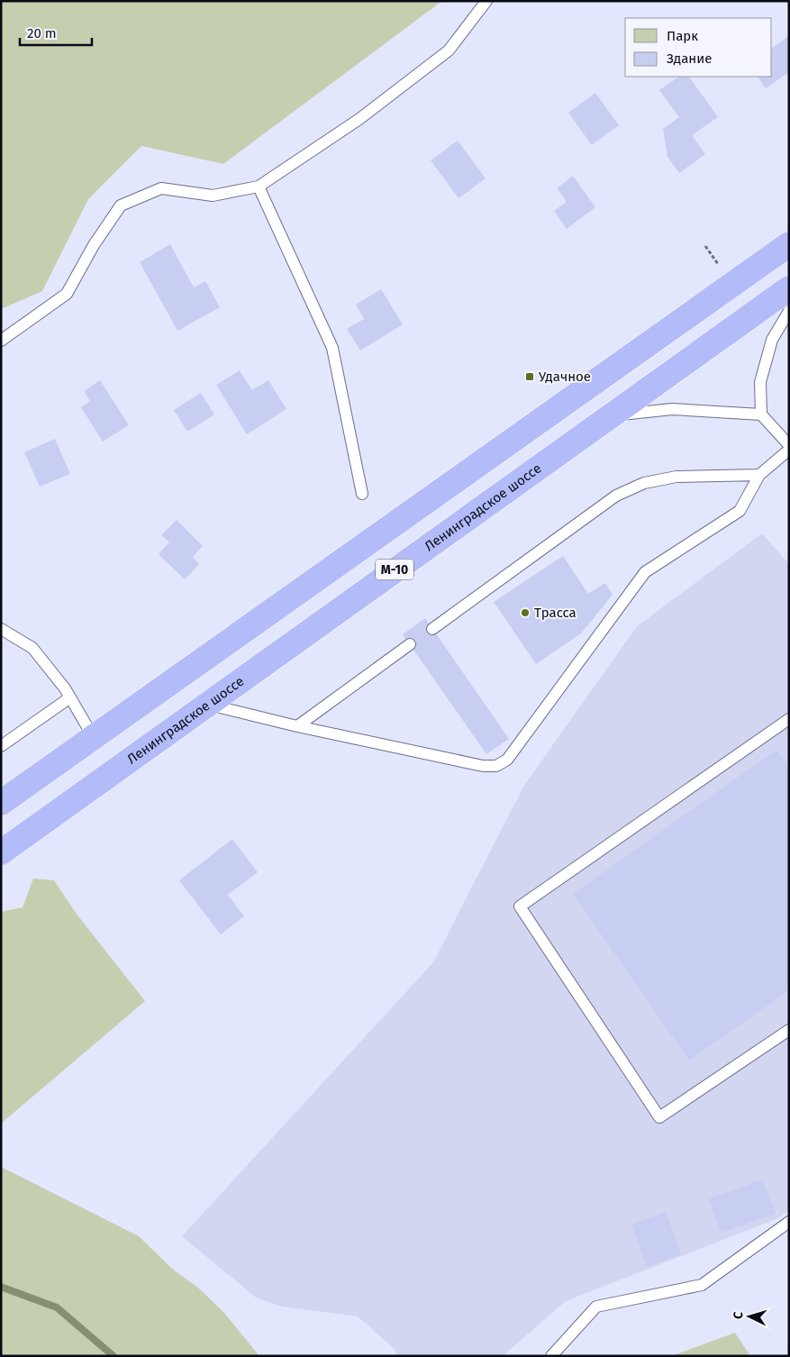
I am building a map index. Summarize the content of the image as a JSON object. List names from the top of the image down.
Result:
{
  "streets": {
    "highway": ["Ленинградское шоссе", "М-10"]
  },
  "places": {
    "transit": ["Удачное"],
    "other": ["Трасса"]
  },
  "legend": ["Парк", "Здание"],
  "scale_bar": "20 m",
  "north": "left"
}
